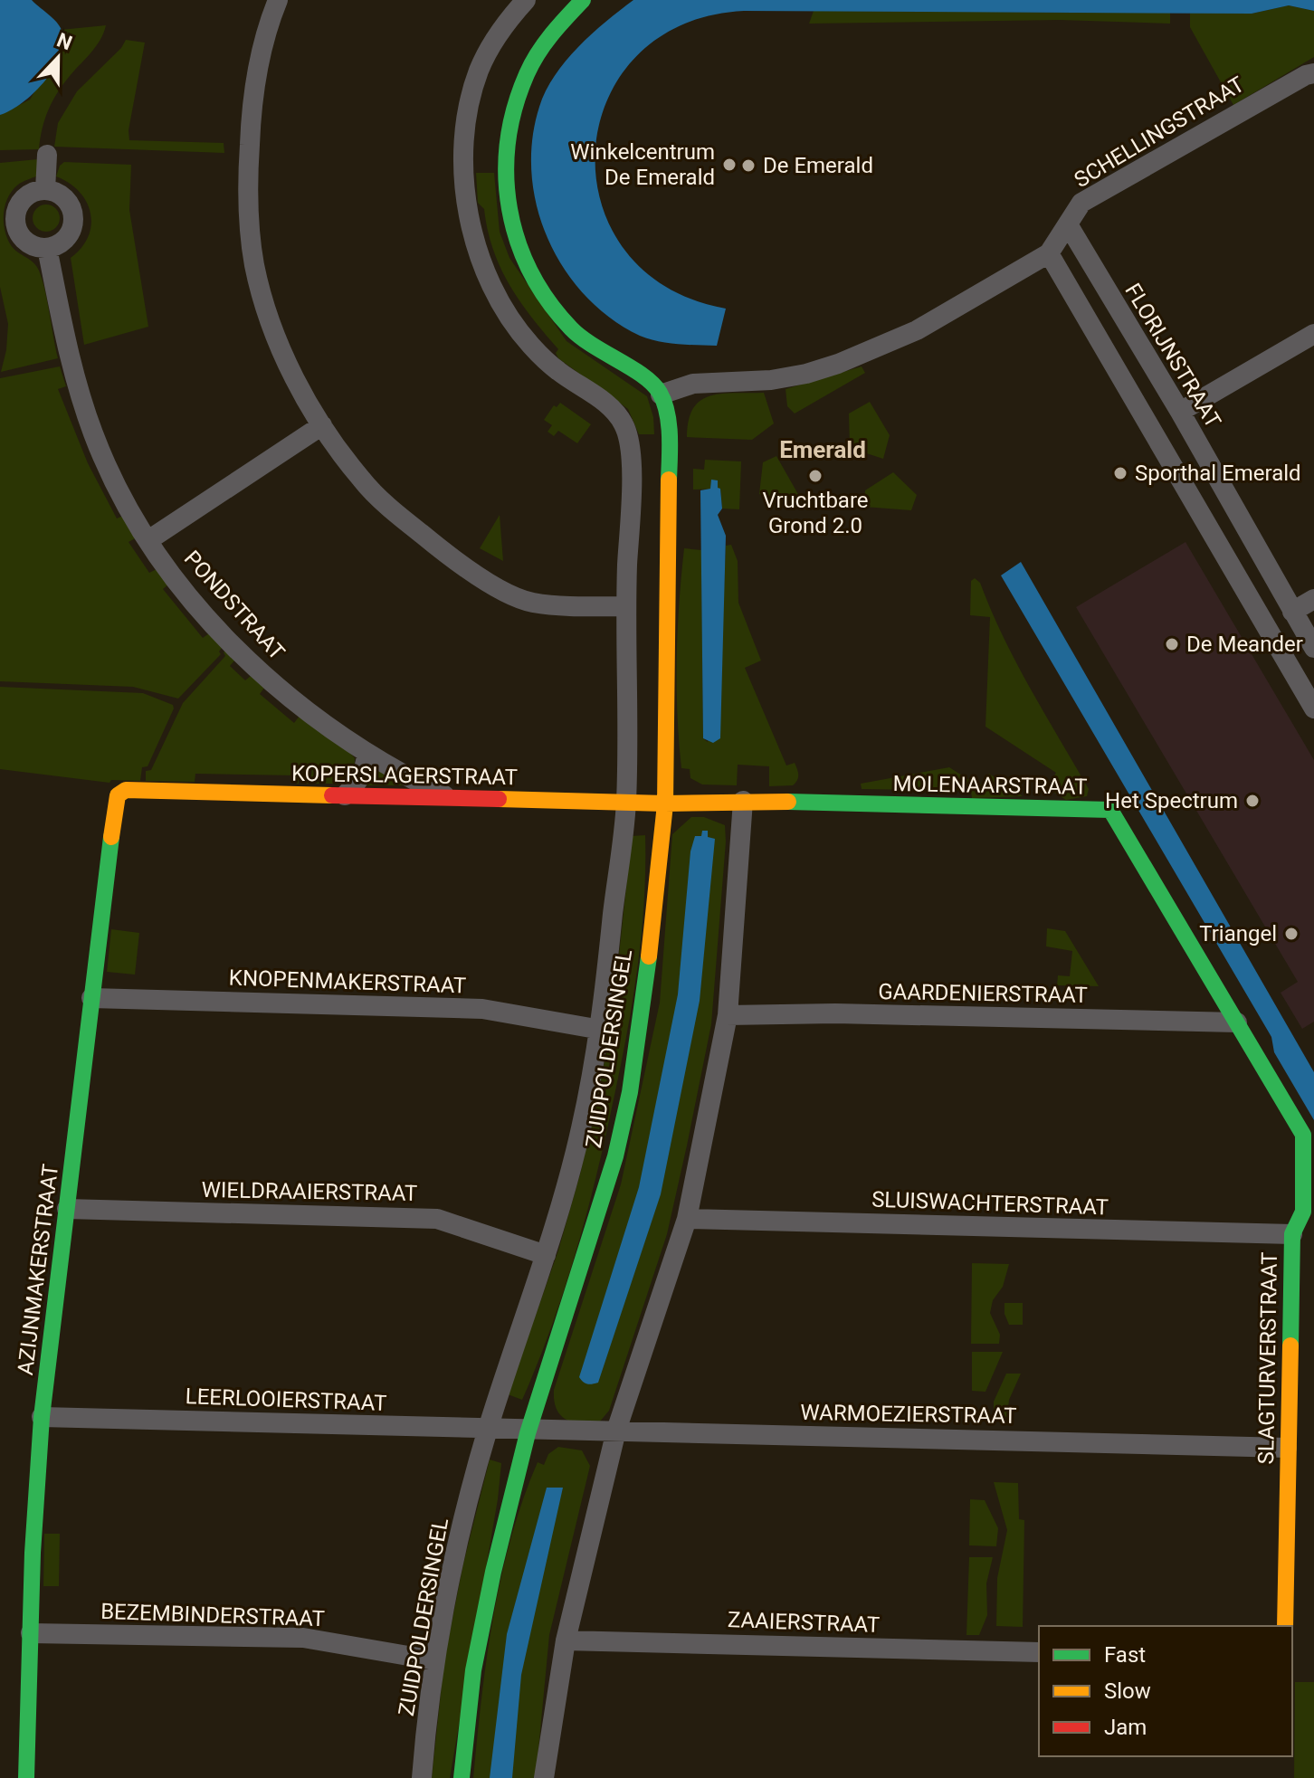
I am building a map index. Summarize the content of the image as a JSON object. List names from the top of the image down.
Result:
{
  "streets": {
    "street": [
      "SCHELLINGSTRAAT",
      "FLORIJNSTRAAT",
      "PONDSTRAAT",
      "KOPERSLAGERSTRAAT",
      "MOLENAARSTRAAT",
      "KNOPENMAKERSTRAAT",
      "GAARDENIERSTRAAT",
      "ZUIDPOLDERSINGEL",
      "WIELDRAAIERSTRAAT",
      "SLUISWACHTERSTRAAT",
      "AZIJNMAKERSTRAAT",
      "SLAGTURVERSTRAAT",
      "LEERLOOIERSTRAAT",
      "WARMOEZIERSTRAAT",
      "BEZEMBINDERSTRAAT",
      "ZAAIERSTRAAT"
    ]
  },
  "crossings": [
    ["SCHELLINGSTRAAT", "FLORIJNSTRAAT"],
    ["PONDSTRAAT", "KOPERSLAGERSTRAAT"],
    ["KOPERSLAGERSTRAAT", "MOLENAARSTRAAT"],
    ["KOPERSLAGERSTRAAT", "ZUIDPOLDERSINGEL"],
    ["KOPERSLAGERSTRAAT", "AZIJNMAKERSTRAAT"],
    ["MOLENAARSTRAAT", "GAARDENIERSTRAAT"],
    ["MOLENAARSTRAAT", "ZUIDPOLDERSINGEL"],
    ["MOLENAARSTRAAT", "SLAGTURVERSTRAAT"],
    ["KNOPENMAKERSTRAAT", "ZUIDPOLDERSINGEL"],
    ["KNOPENMAKERSTRAAT", "AZIJNMAKERSTRAAT"],
    ["GAARDENIERSTRAAT", "SLAGTURVERSTRAAT"],
    ["ZUIDPOLDERSINGEL", "WIELDRAAIERSTRAAT"],
    ["ZUIDPOLDERSINGEL", "LEERLOOIERSTRAAT"],
    ["ZUIDPOLDERSINGEL", "WARMOEZIERSTRAAT"],
    ["ZUIDPOLDERSINGEL", "BEZEMBINDERSTRAAT"],
    ["WIELDRAAIERSTRAAT", "AZIJNMAKERSTRAAT"],
    ["SLUISWACHTERSTRAAT", "SLAGTURVERSTRAAT"],
    ["AZIJNMAKERSTRAAT", "LEERLOOIERSTRAAT"],
    ["AZIJNMAKERSTRAAT", "BEZEMBINDERSTRAAT"],
    ["SLAGTURVERSTRAAT", "WARMOEZIERSTRAAT"],
    ["LEERLOOIERSTRAAT", "WARMOEZIERSTRAAT"]
  ],
  "districts": ["Emerald"],
  "places": [
    "Winkelcentrum De Emerald",
    "De Emerald",
    "Sporthal Emerald",
    "Vruchtbare Grond 2.0",
    "De Meander",
    "Het Spectrum",
    "Triangel"
  ],
  "legend": ["Fast", "Slow", "Jam"],
  "north": "top"
}
